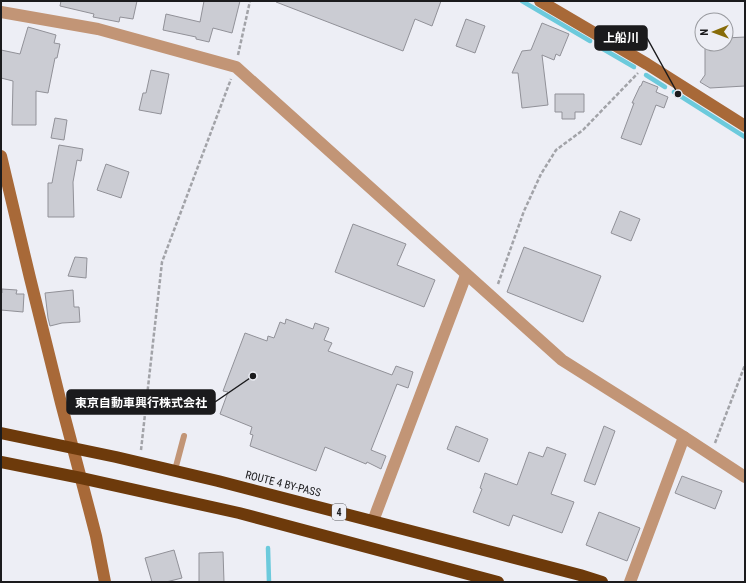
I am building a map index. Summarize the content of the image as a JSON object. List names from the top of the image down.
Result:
{
  "streets": {
    "highway": ["ROUTE 4 BY-PASS", "4"]
  },
  "places": ["上船川", "東京自動車興行株式会社"],
  "north": "left"
}
